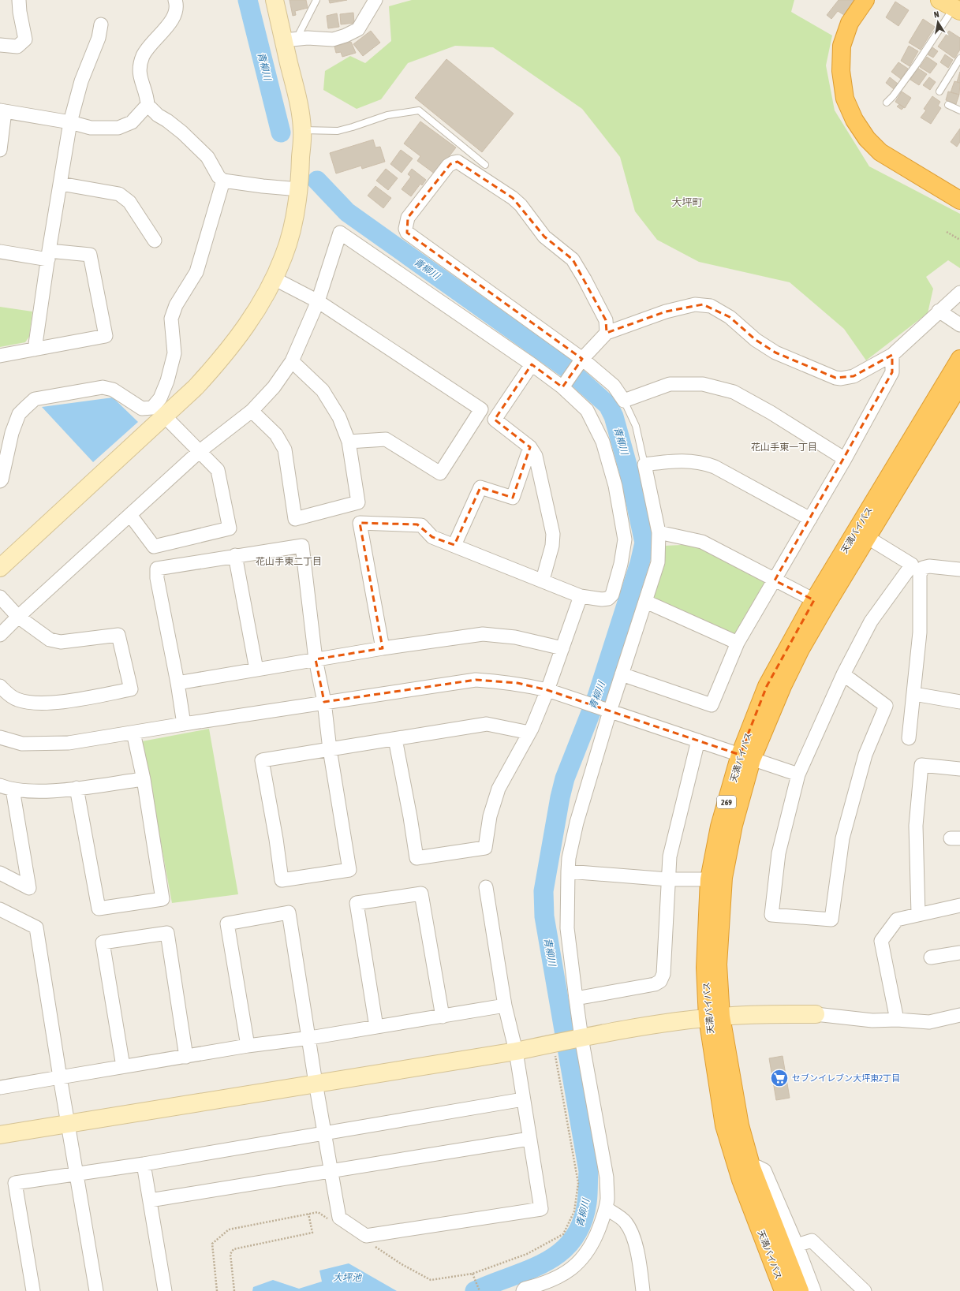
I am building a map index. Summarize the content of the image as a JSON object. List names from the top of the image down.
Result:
{
  "streets": {
    "highway": ["天満バイパス", "269"]
  },
  "districts": ["大坪町", "花山手東一丁目", "花山手東二丁目"],
  "water": ["青柳川", "大坪池"],
  "places": {
    "supermarket": ["セブンイレブン大坪東2丁目"]
  },
  "north": "top"
}
